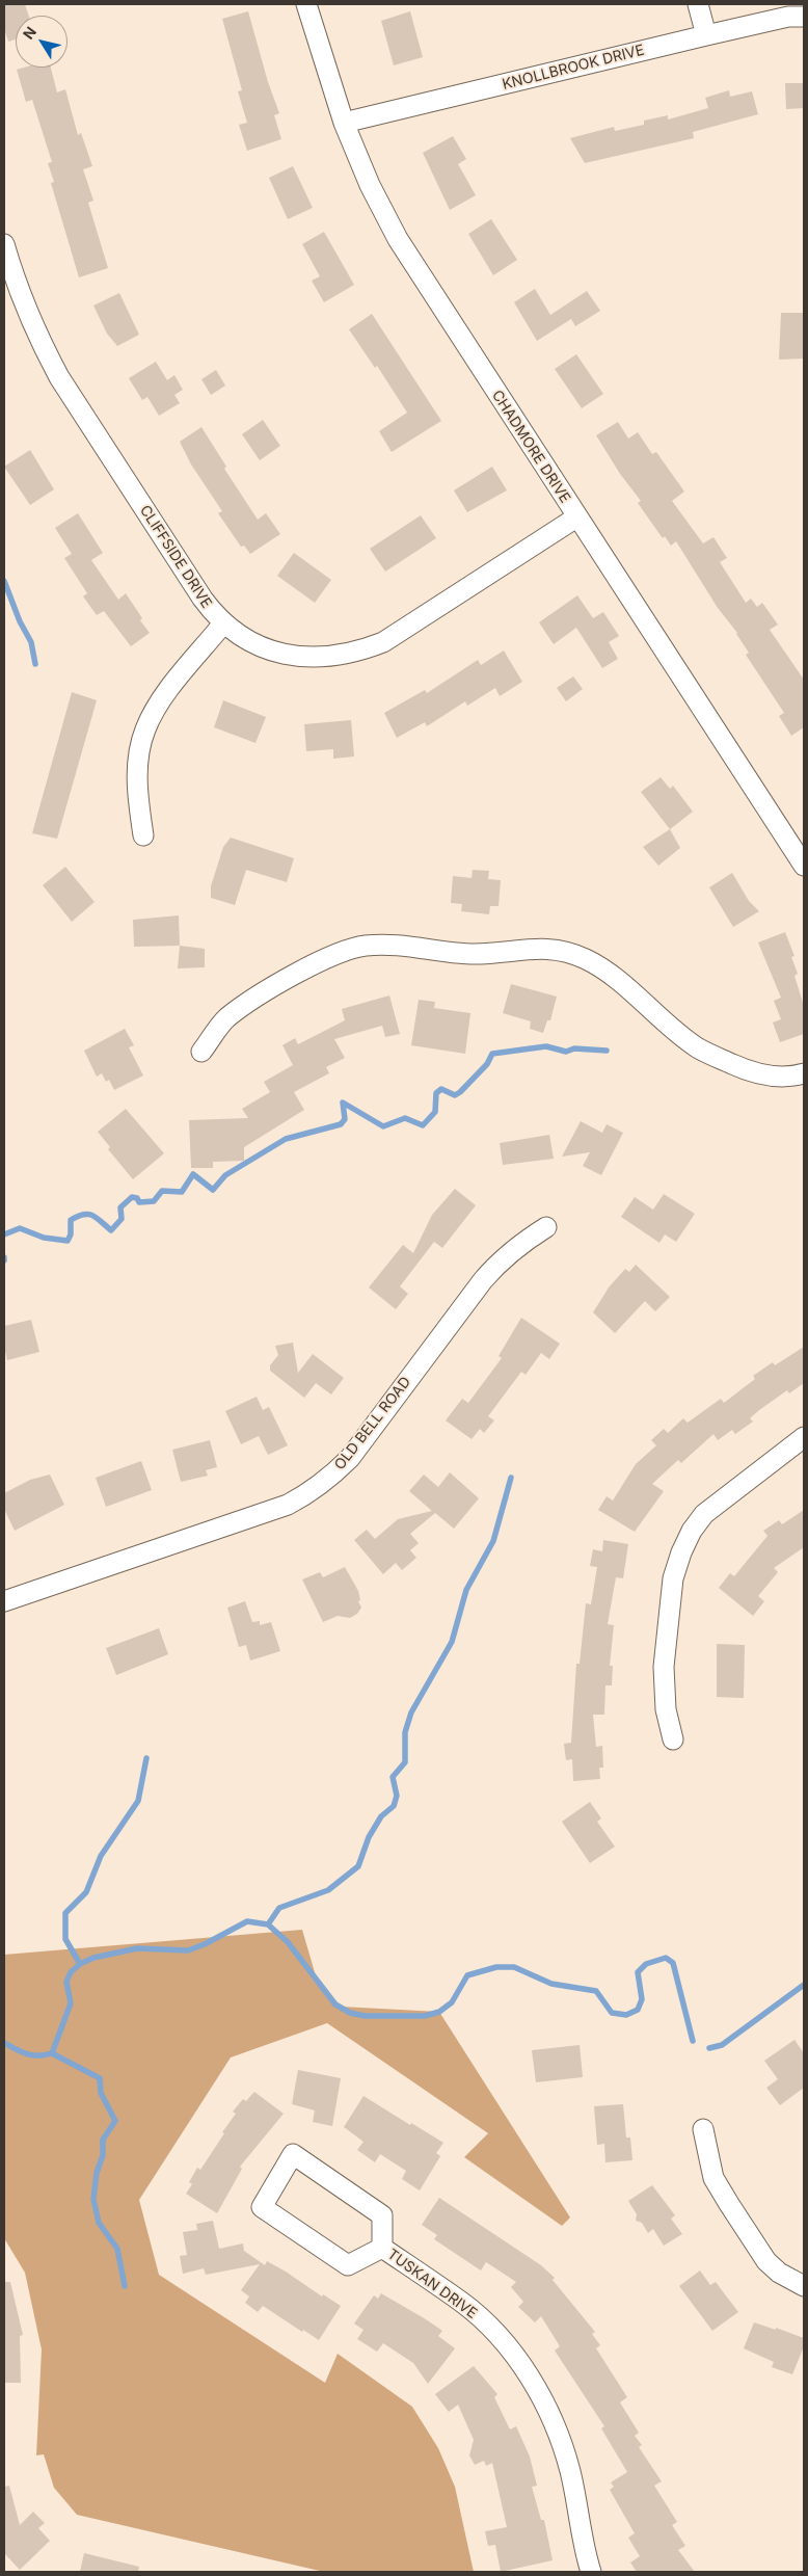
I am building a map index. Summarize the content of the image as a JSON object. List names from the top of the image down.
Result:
{
  "streets": {
    "street": [
      "KNOLLBROOK DRIVE",
      "CHADMORE DRIVE",
      "CLIFFSIDE DRIVE",
      "OLD BELL ROAD",
      "TUSKAN DRIVE"
    ]
  },
  "crossings": [
    ["KNOLLBROOK DRIVE", "CHADMORE DRIVE"],
    ["CHADMORE DRIVE", "CLIFFSIDE DRIVE"]
  ],
  "north": "top left"
}
